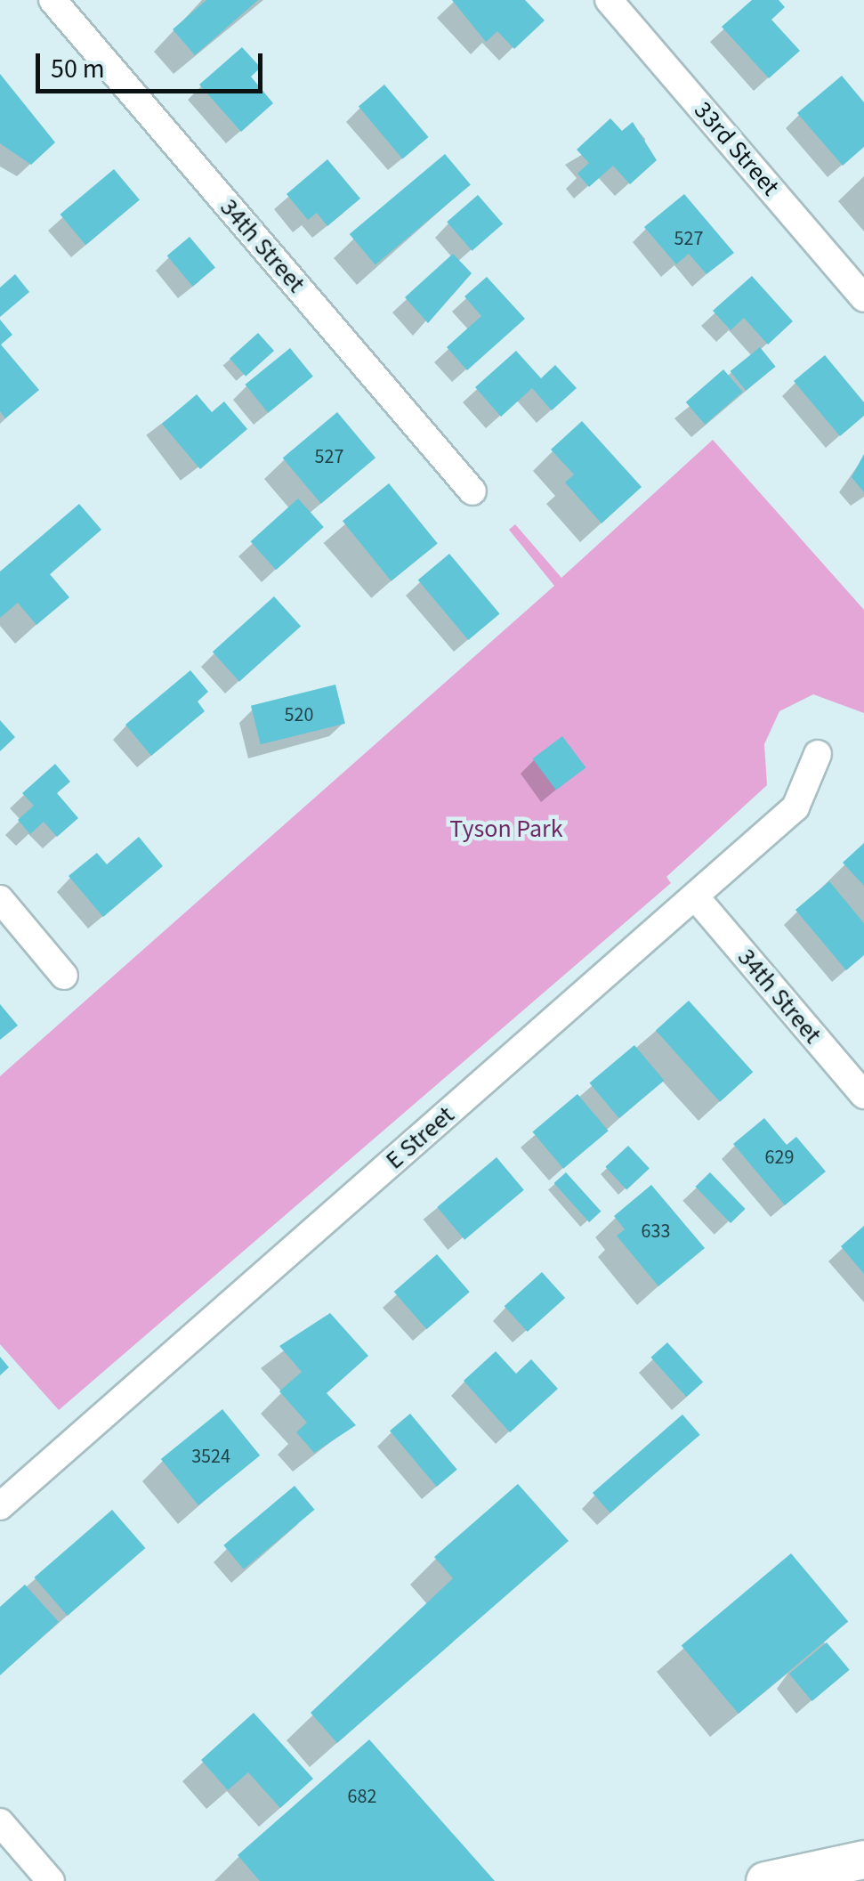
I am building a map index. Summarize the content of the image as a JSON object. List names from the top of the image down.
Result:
{
  "streets": {
    "street": ["33rd Street", "34th Street", "E Street"]
  },
  "crossings": [
    ["34th Street", "E Street"]
  ],
  "parks": ["Tyson Park"],
  "house_numbers": [
    "527",
    "527",
    "520",
    "629",
    "633",
    "3524",
    "682"
  ],
  "scale_bar": "50 m"
}
